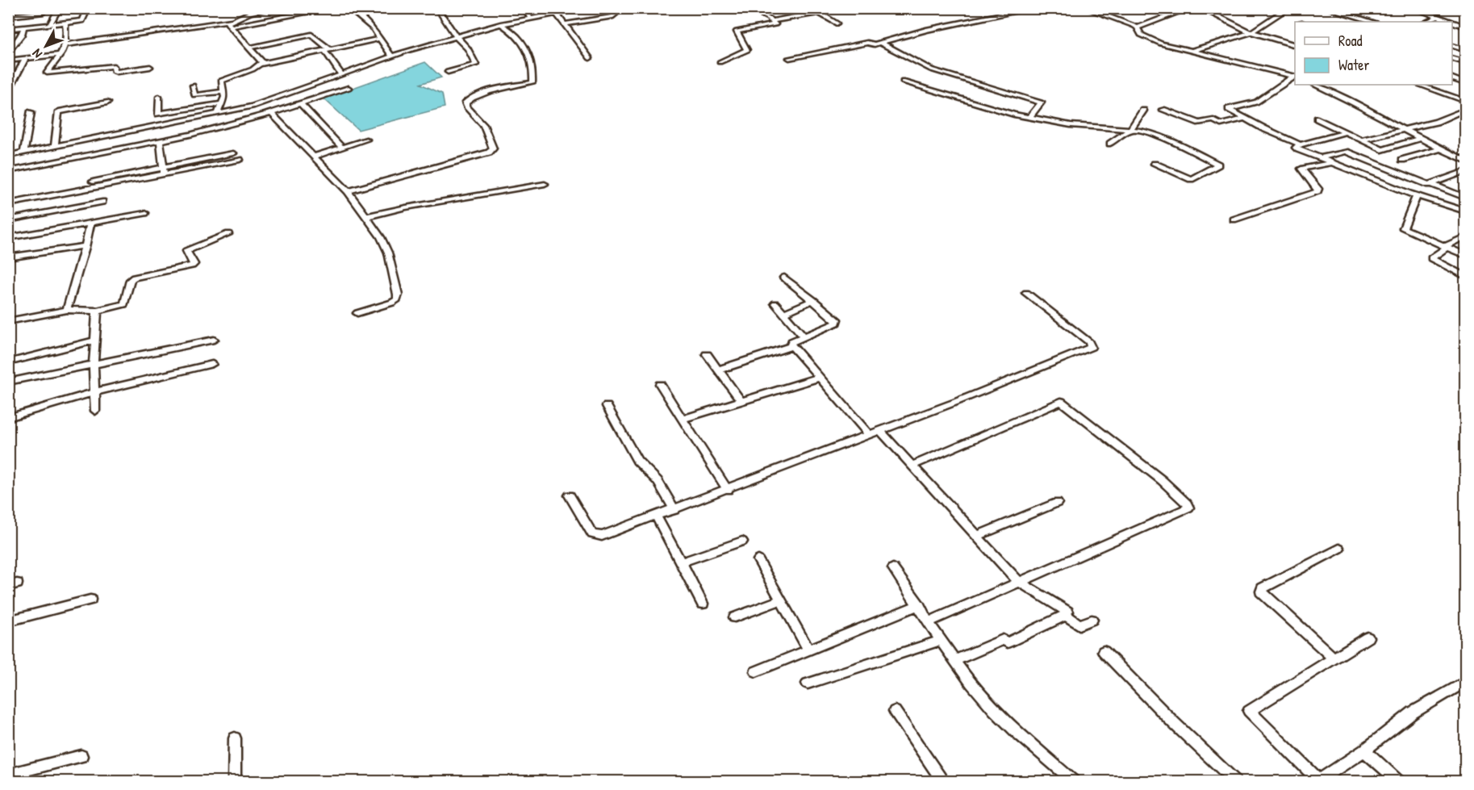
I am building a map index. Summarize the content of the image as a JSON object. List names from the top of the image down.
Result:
{
  "legend": ["Road", "Water"],
  "north": "bottom left"
}
